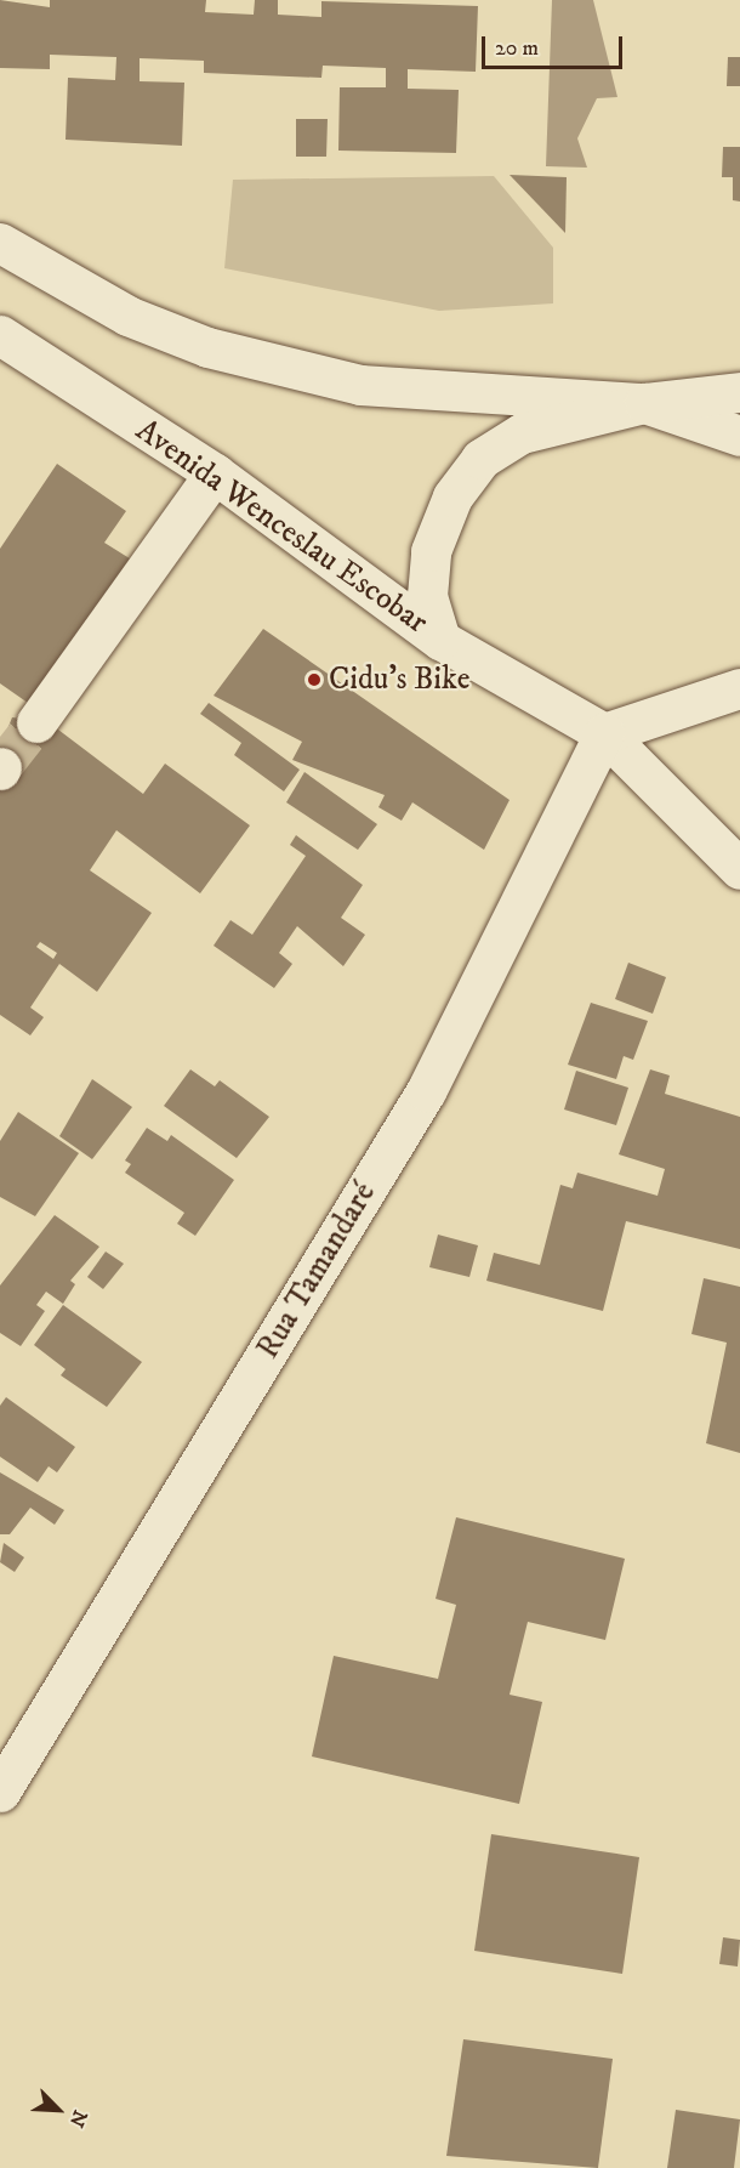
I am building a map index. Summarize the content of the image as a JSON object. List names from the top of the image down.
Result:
{
  "streets": {
    "main road": ["Avenida Wenceslau Escobar", "Rua Tamandaré"]
  },
  "crossings": [
    ["Avenida Wenceslau Escobar", "Rua Tamandaré"]
  ],
  "places": ["Cidu's Bike"],
  "scale_bar": "20 m",
  "north": "bottom right"
}
